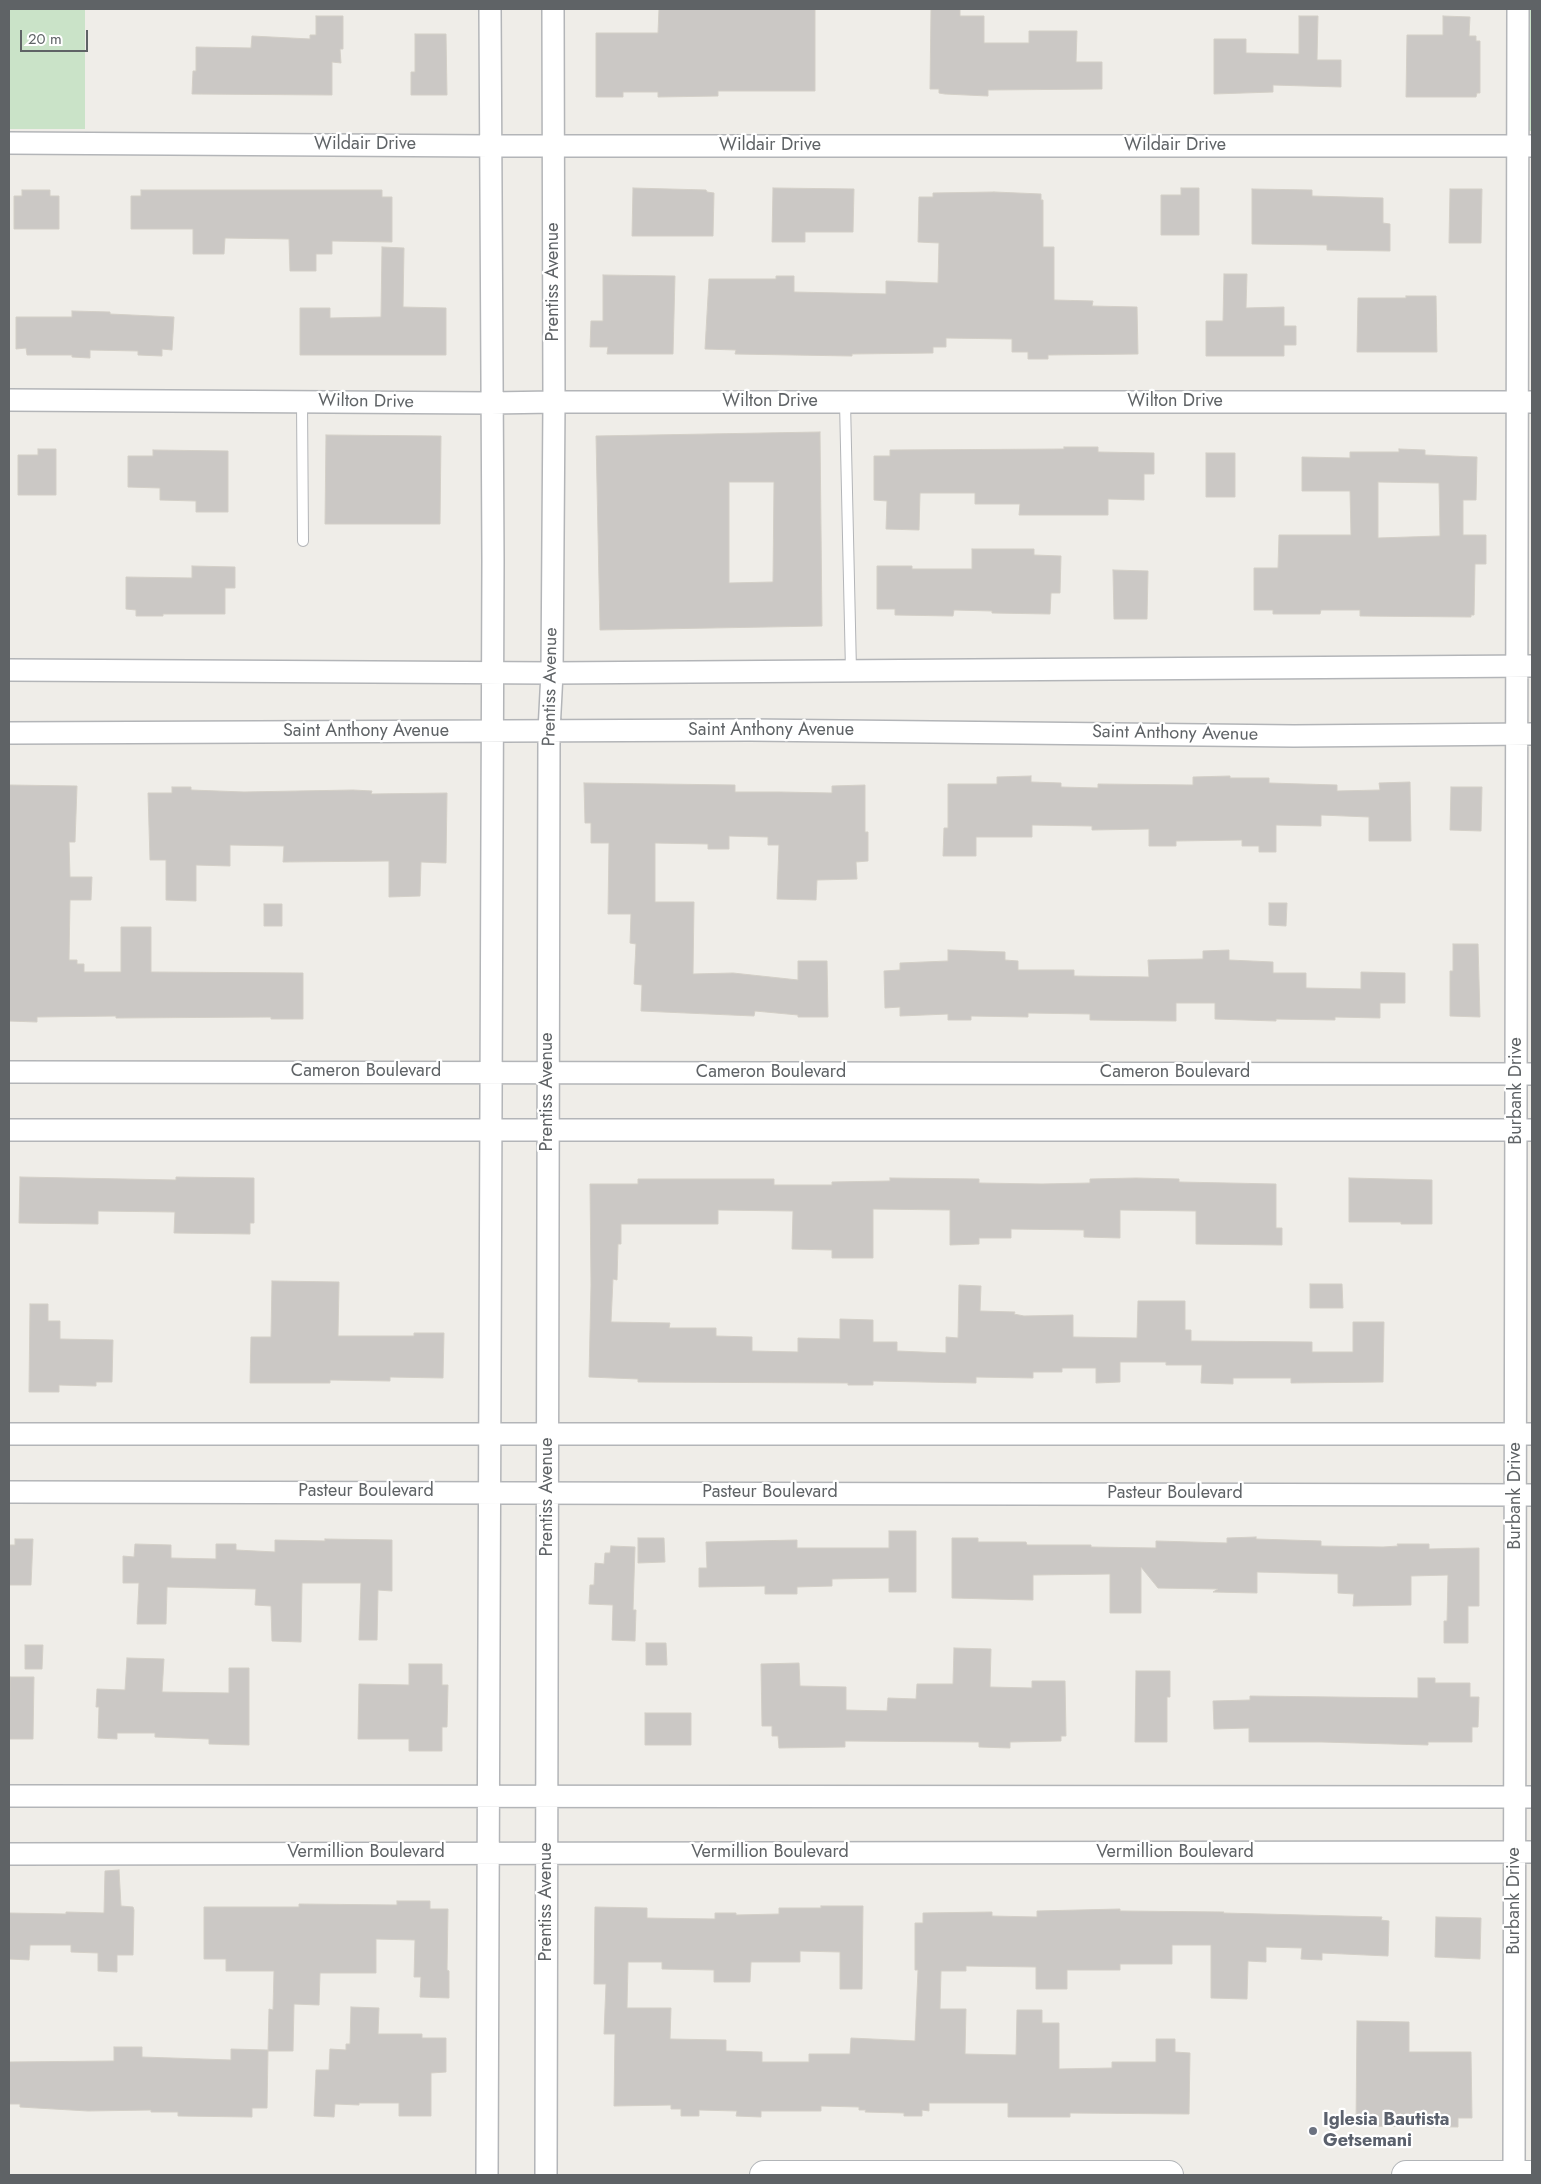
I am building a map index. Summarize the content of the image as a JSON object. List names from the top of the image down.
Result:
{
  "streets": {
    "street": [
      "Wildair Drive",
      "Prentiss Avenue",
      "Wilton Drive",
      "Saint Anthony Avenue",
      "Cameron Boulevard",
      "Burbank Drive",
      "Pasteur Boulevard",
      "Vermillion Boulevard"
    ]
  },
  "crossings": [
    ["Wildair Drive", "Prentiss Avenue"],
    ["Wildair Drive", "Burbank Drive"],
    ["Prentiss Avenue", "Wilton Drive"],
    ["Prentiss Avenue", "Saint Anthony Avenue"],
    ["Prentiss Avenue", "Cameron Boulevard"],
    ["Prentiss Avenue", "Pasteur Boulevard"],
    ["Prentiss Avenue", "Vermillion Boulevard"],
    ["Wilton Drive", "Burbank Drive"],
    ["Saint Anthony Avenue", "Burbank Drive"],
    ["Cameron Boulevard", "Burbank Drive"],
    ["Burbank Drive", "Pasteur Boulevard"],
    ["Burbank Drive", "Vermillion Boulevard"]
  ],
  "places": ["Iglesia Bautista Getsemani"],
  "scale_bar": "20 m"
}
